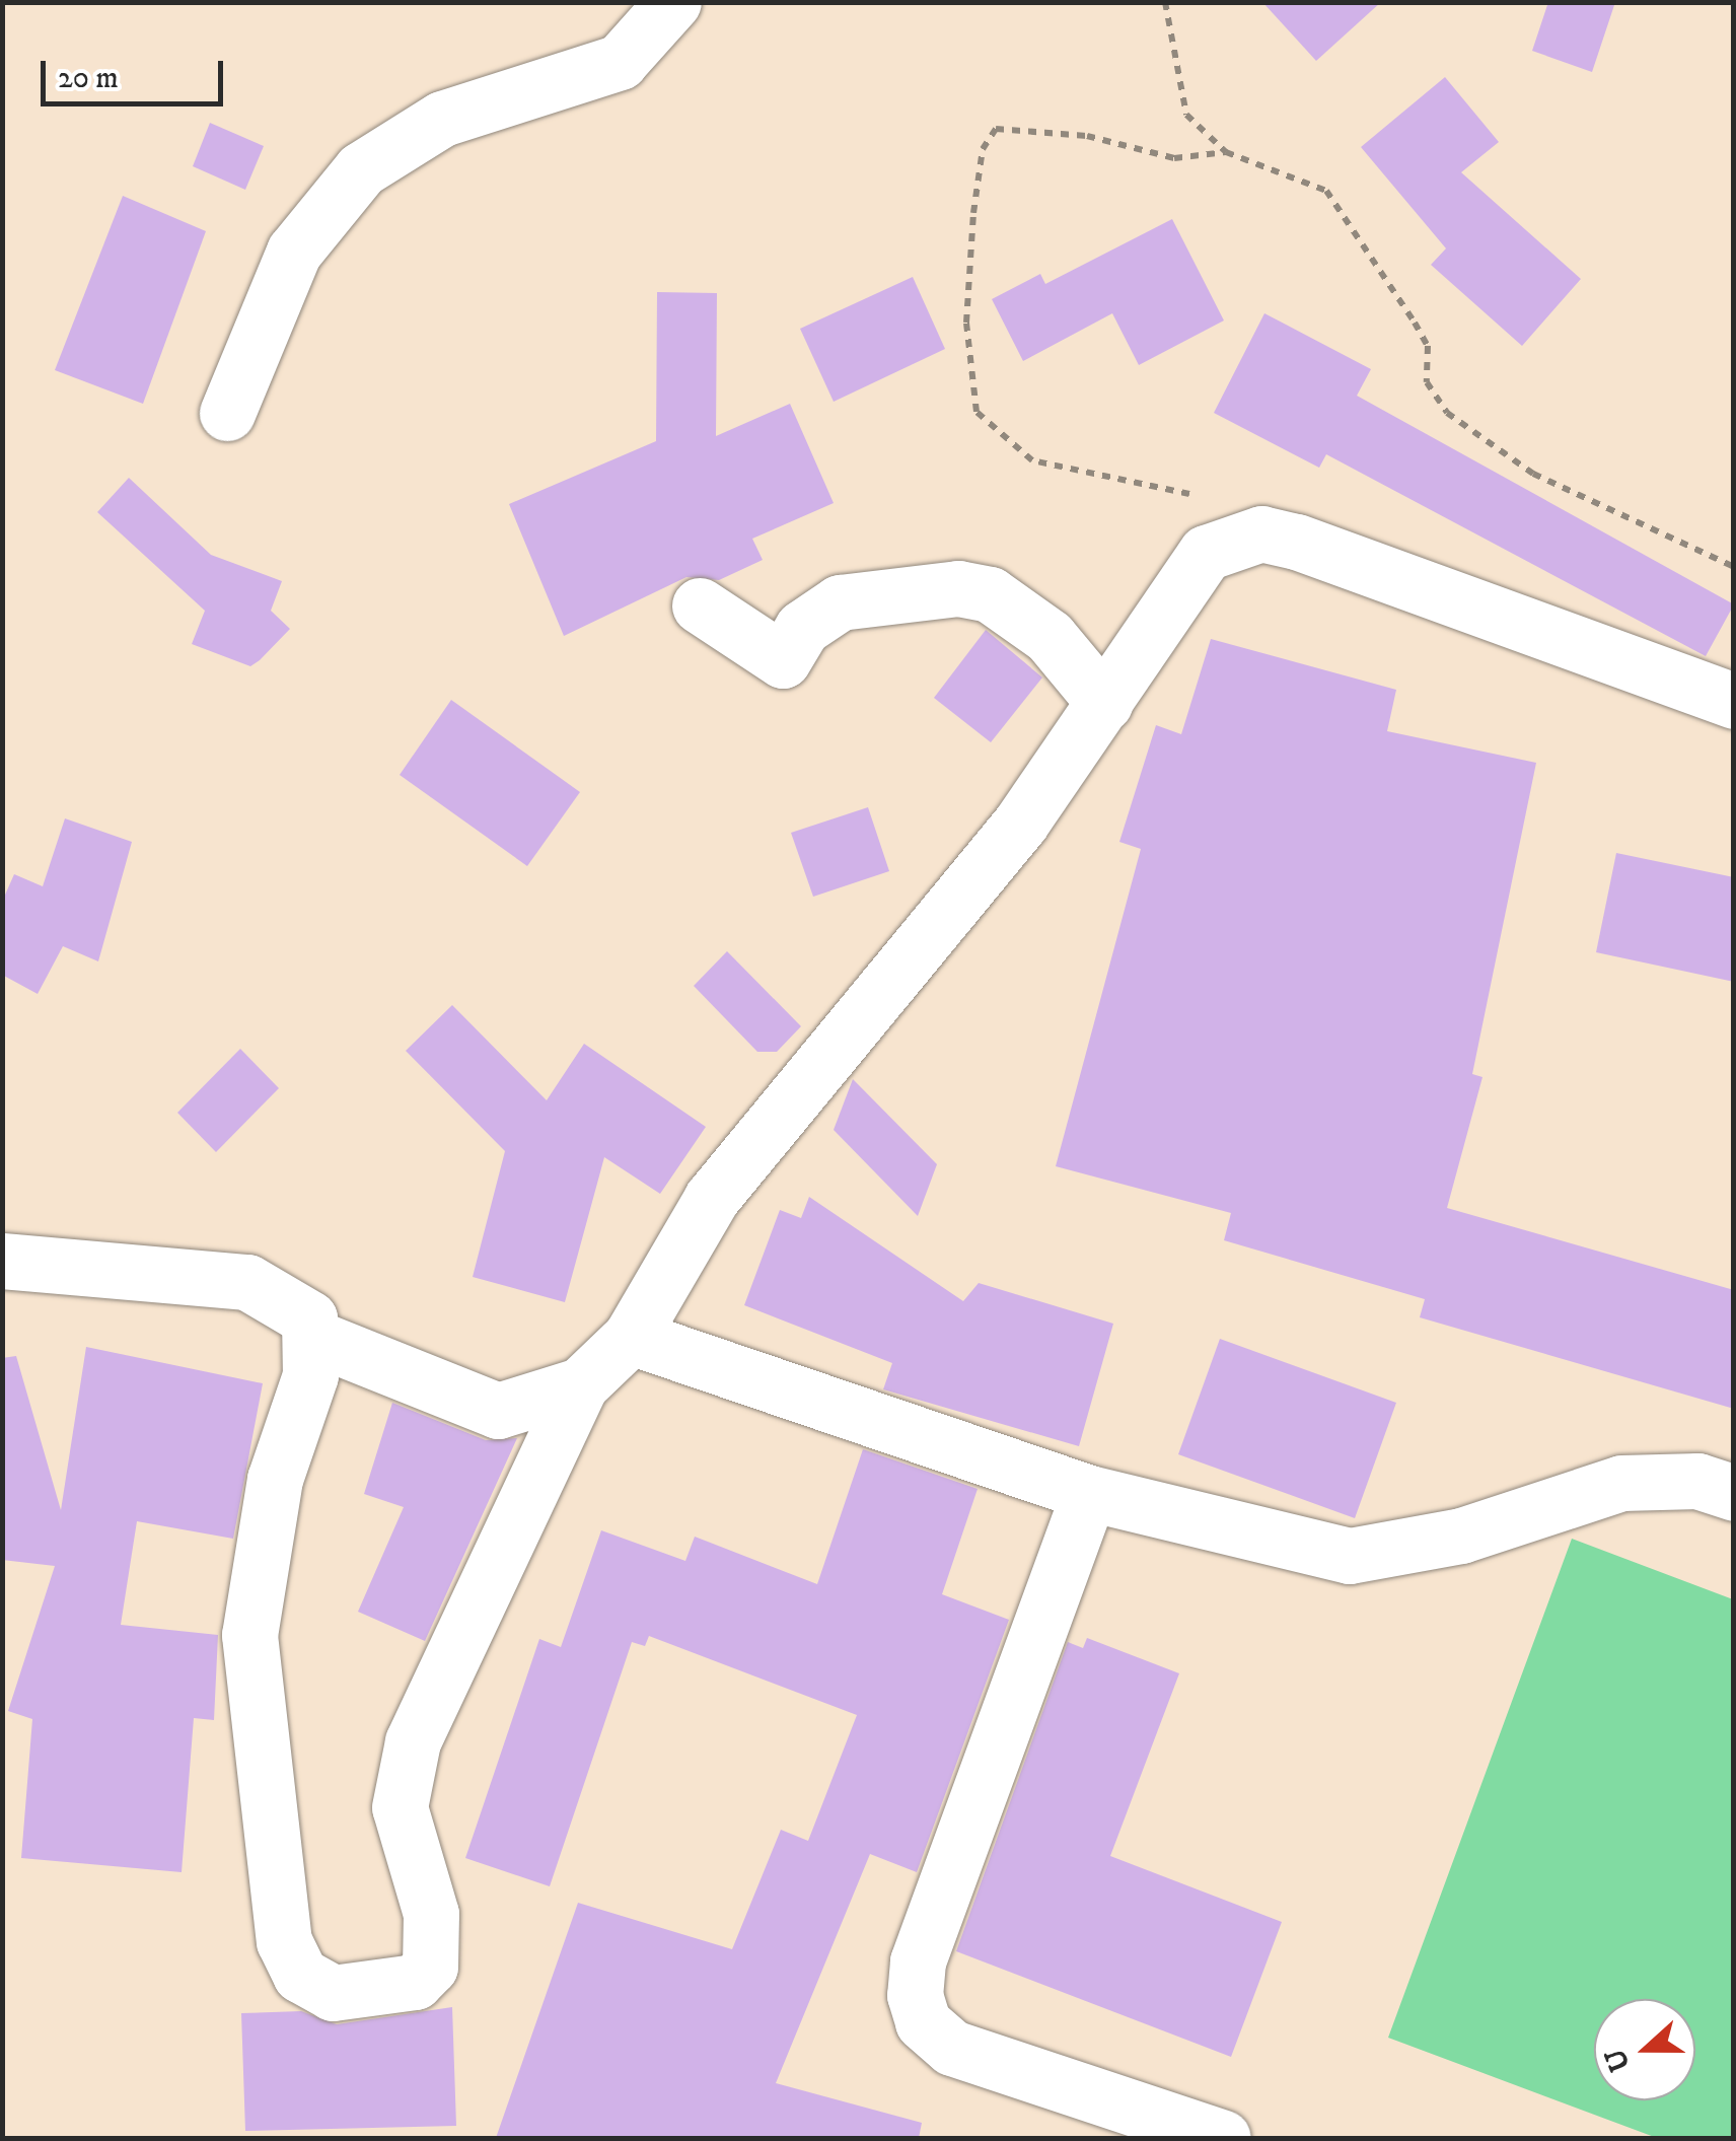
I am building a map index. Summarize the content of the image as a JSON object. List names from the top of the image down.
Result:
{
  "scale_bar": "20 m",
  "north": "left"
}
